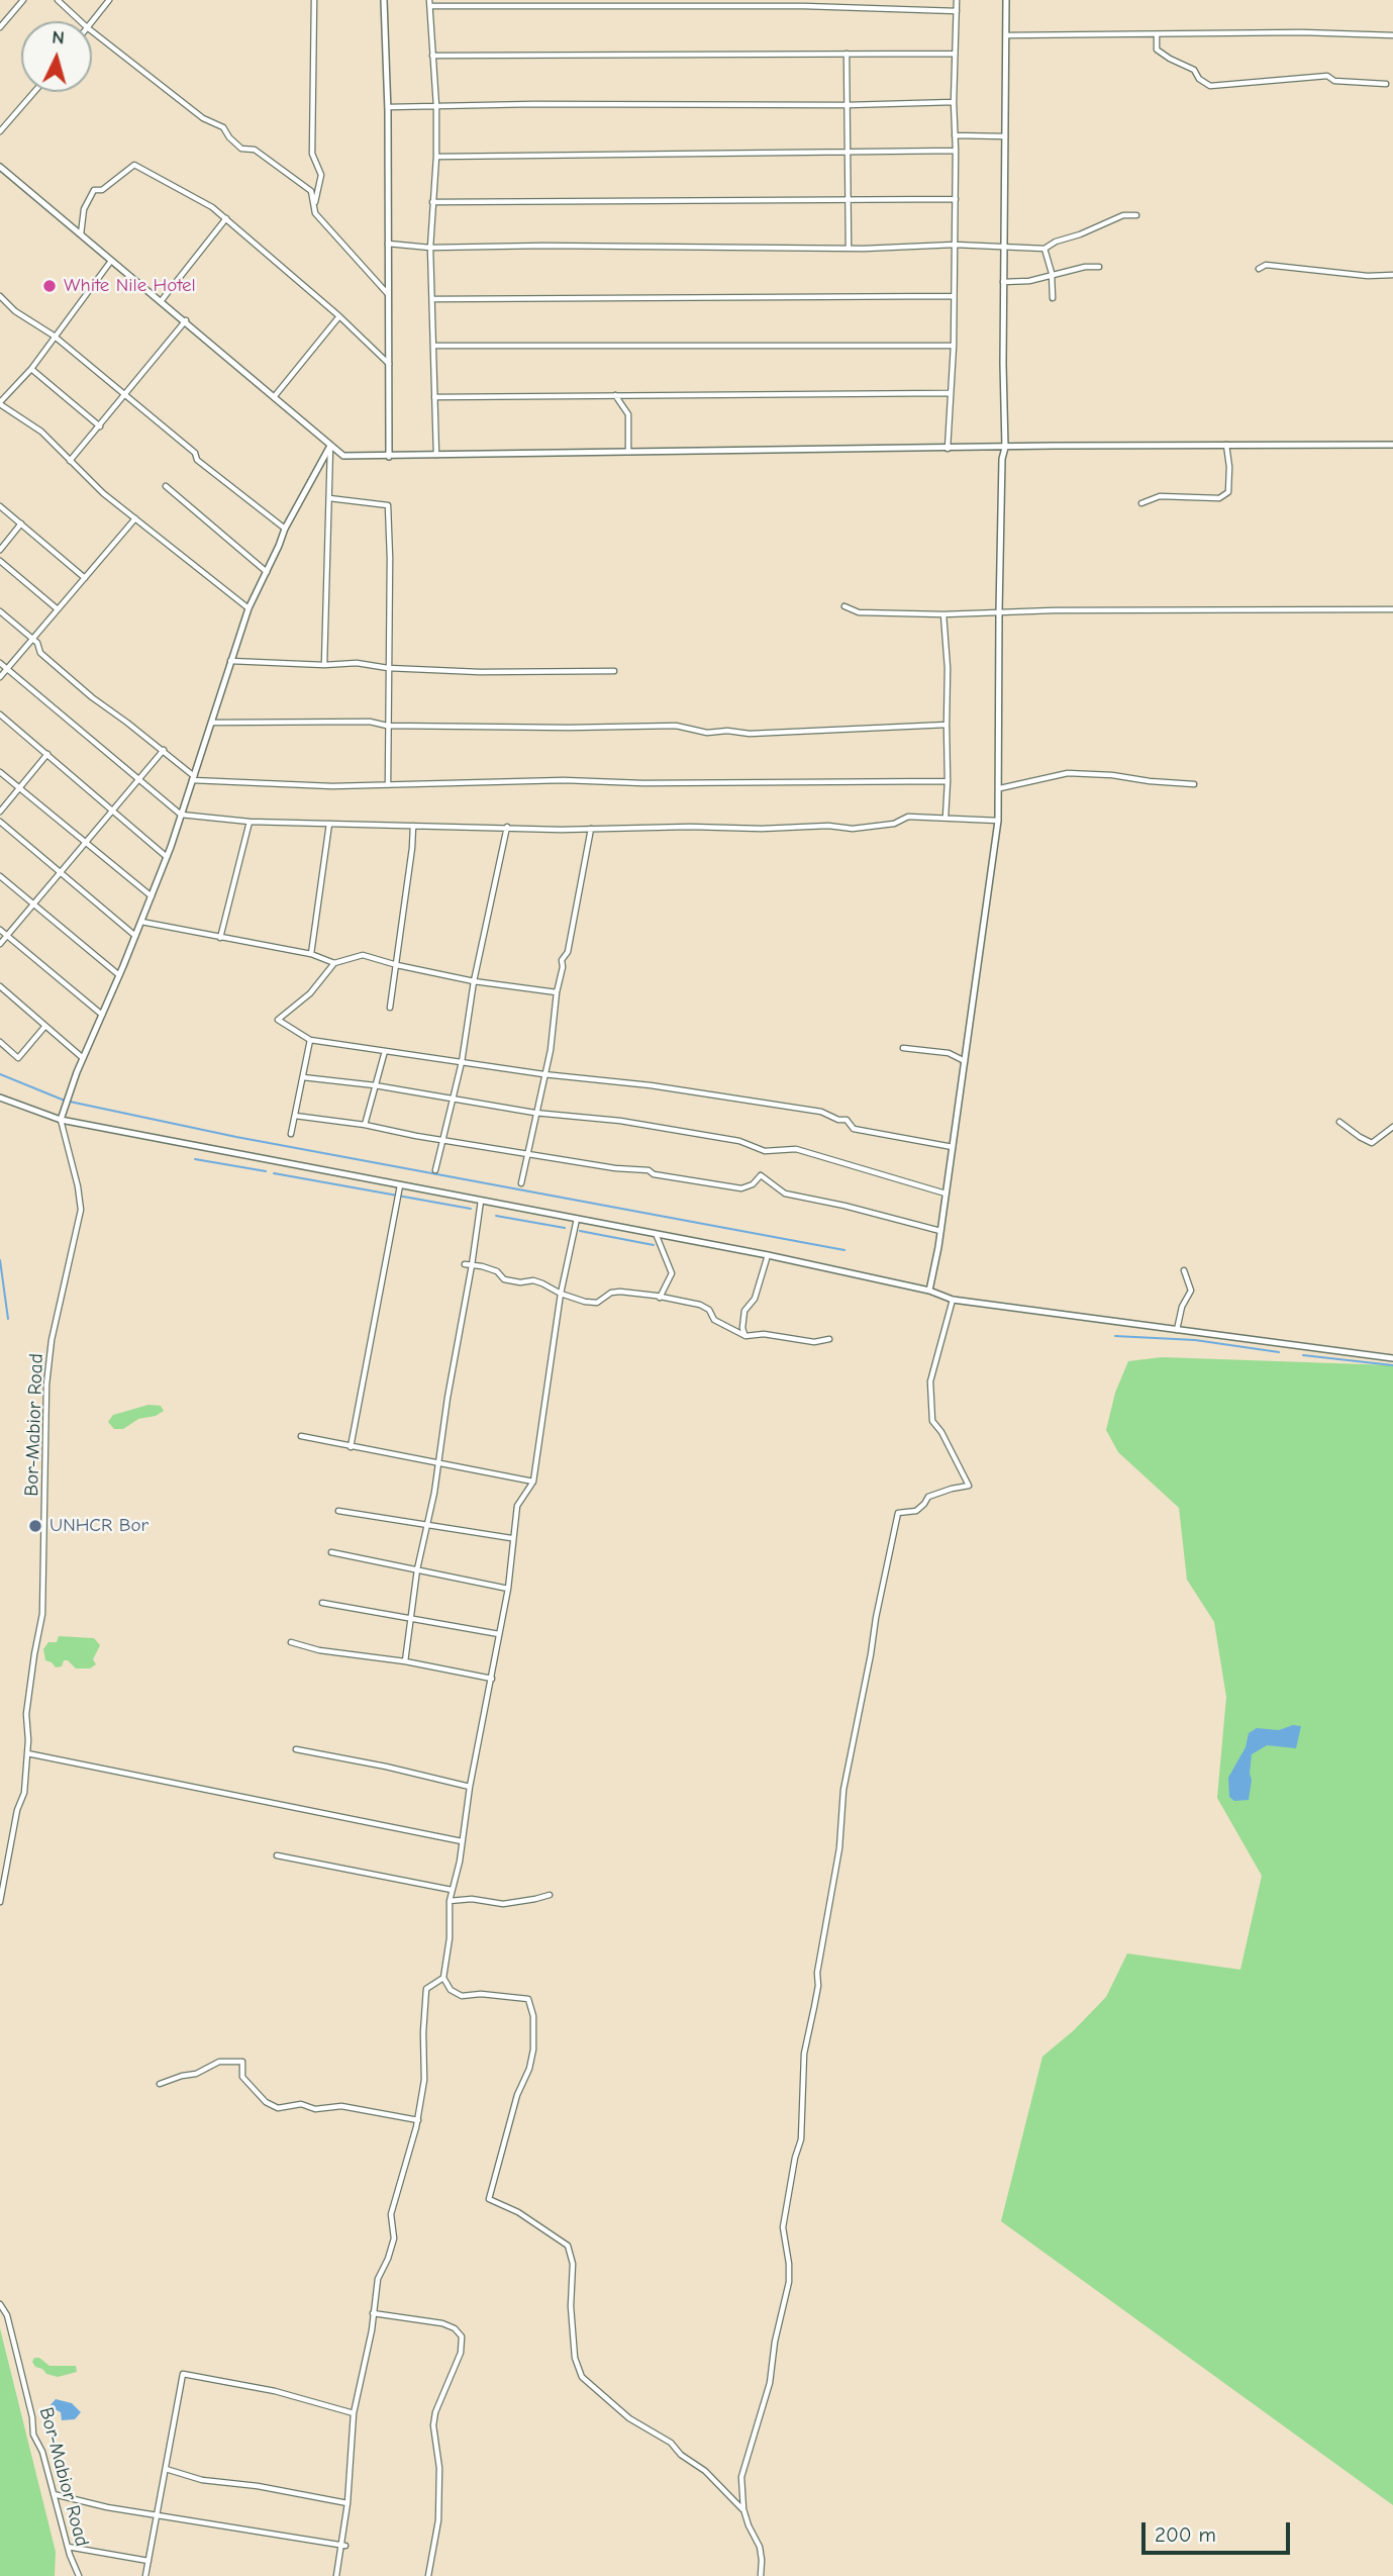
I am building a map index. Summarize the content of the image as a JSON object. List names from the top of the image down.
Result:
{
  "streets": {
    "street": ["Bor-Mabior Road"]
  },
  "places": ["White Nile Hotel", "UNHCR Bor"],
  "scale_bar": "200 m",
  "north": "top"
}
